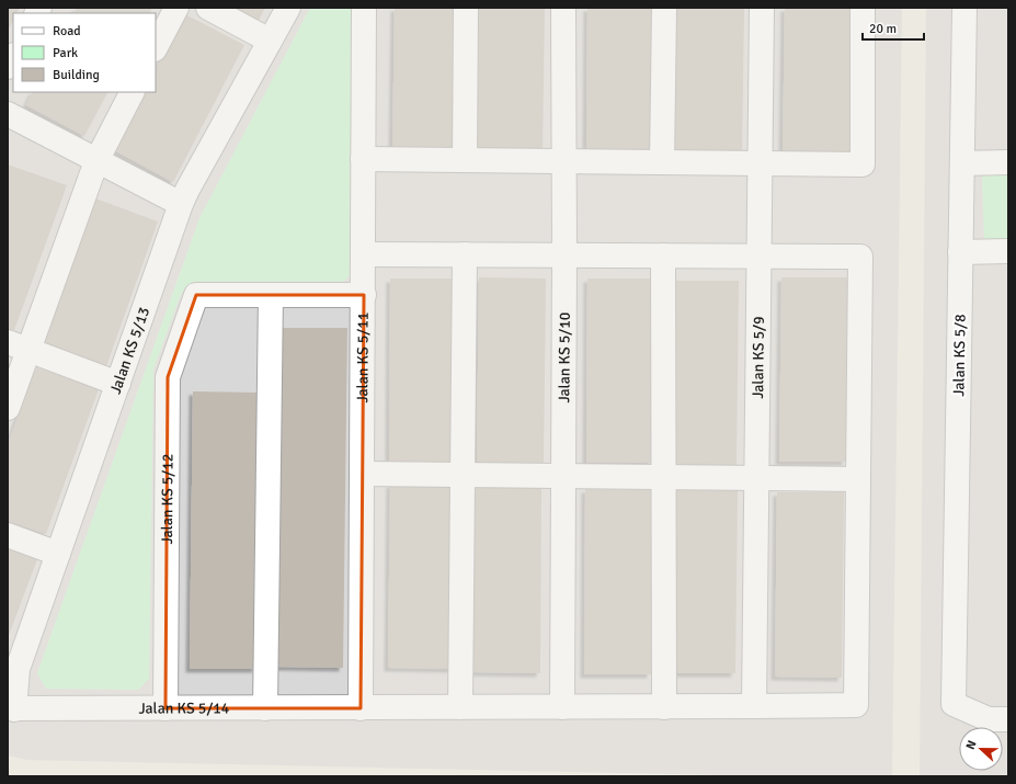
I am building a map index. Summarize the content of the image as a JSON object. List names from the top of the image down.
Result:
{
  "streets": {
    "street": [
      "Jalan KS 5/13",
      "Jalan KS 5/8",
      "Jalan KS 5/11",
      "Jalan KS 5/10",
      "Jalan KS 5/9",
      "Jalan KS 5/12",
      "Jalan KS 5/14"
    ]
  },
  "crossings": [
    ["Jalan KS 5/13", "Jalan KS 5/14"],
    ["Jalan KS 5/11", "Jalan KS 5/14"],
    ["Jalan KS 5/10", "Jalan KS 5/14"],
    ["Jalan KS 5/9", "Jalan KS 5/14"],
    ["Jalan KS 5/12", "Jalan KS 5/14"]
  ],
  "legend": ["Road", "Park", "Building"],
  "scale_bar": "20 m",
  "north": "left"
}
